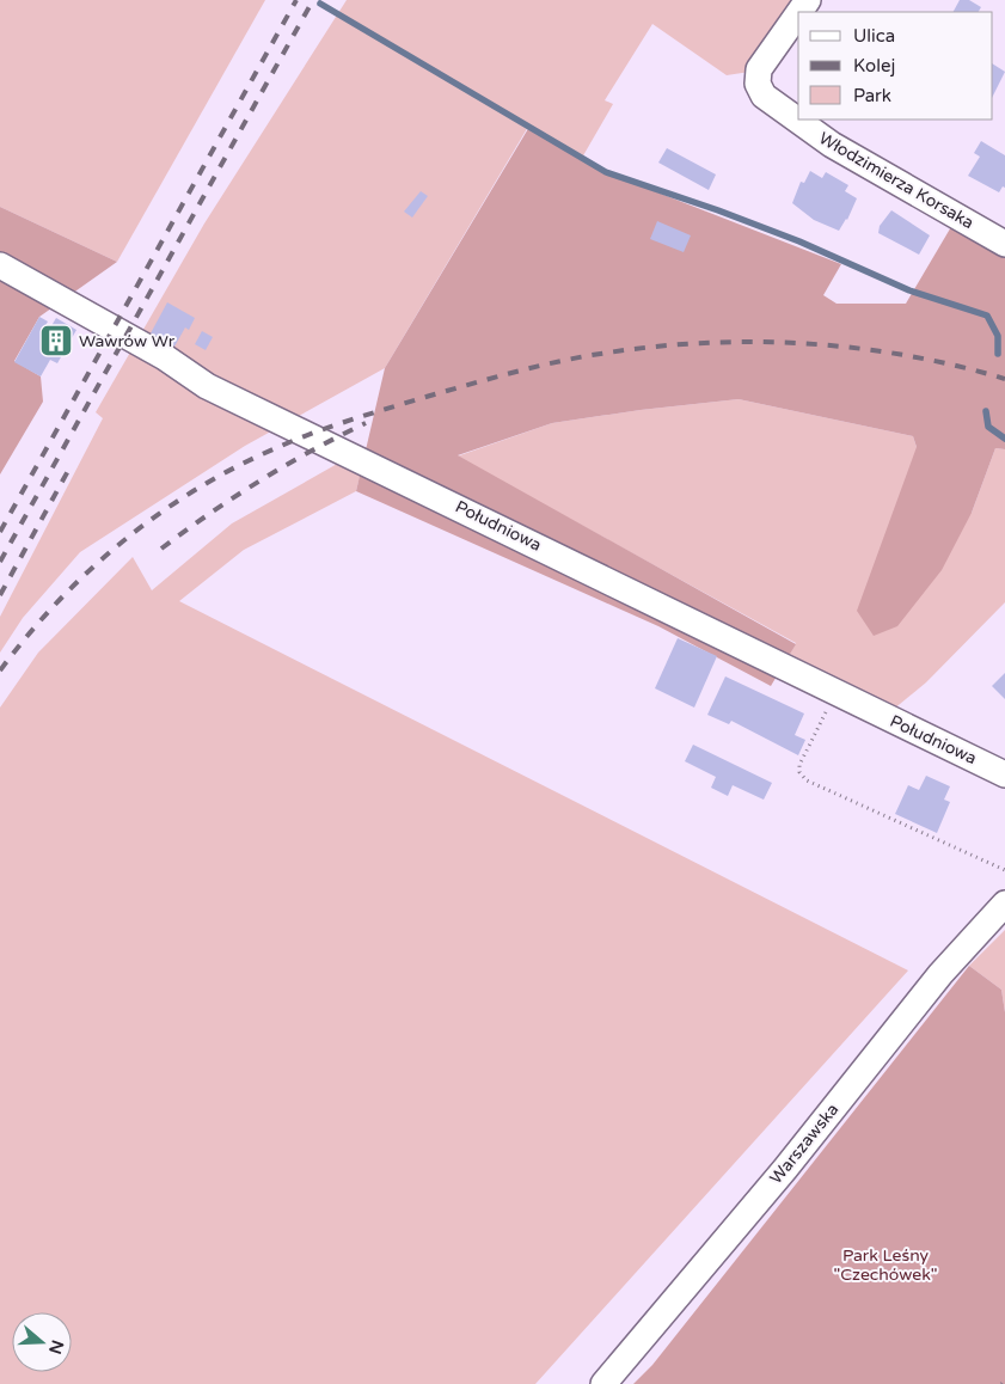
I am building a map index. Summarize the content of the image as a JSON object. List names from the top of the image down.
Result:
{
  "streets": {
    "street": ["Włodzimierza Korsaka", "Południowa", "Warszawska"]
  },
  "parks": ["Park Leśny \"Czechówek\""],
  "places": {
    "building": ["Wawrów Wr"]
  },
  "legend": ["Ulica", "Kolej", "Park"],
  "north": "right"
}
